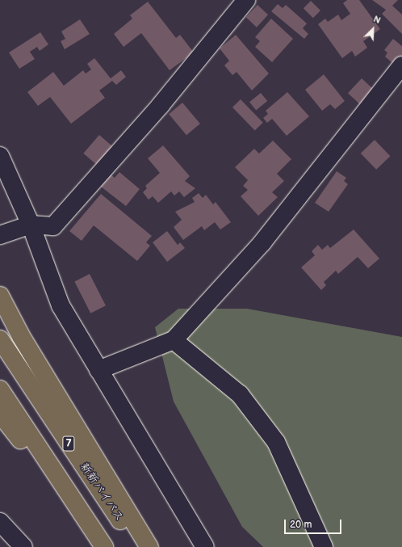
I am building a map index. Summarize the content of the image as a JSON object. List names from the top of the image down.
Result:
{
  "streets": {
    "highway": ["7", "新新バイパス"]
  },
  "scale_bar": "20 m",
  "north": "top right"
}
